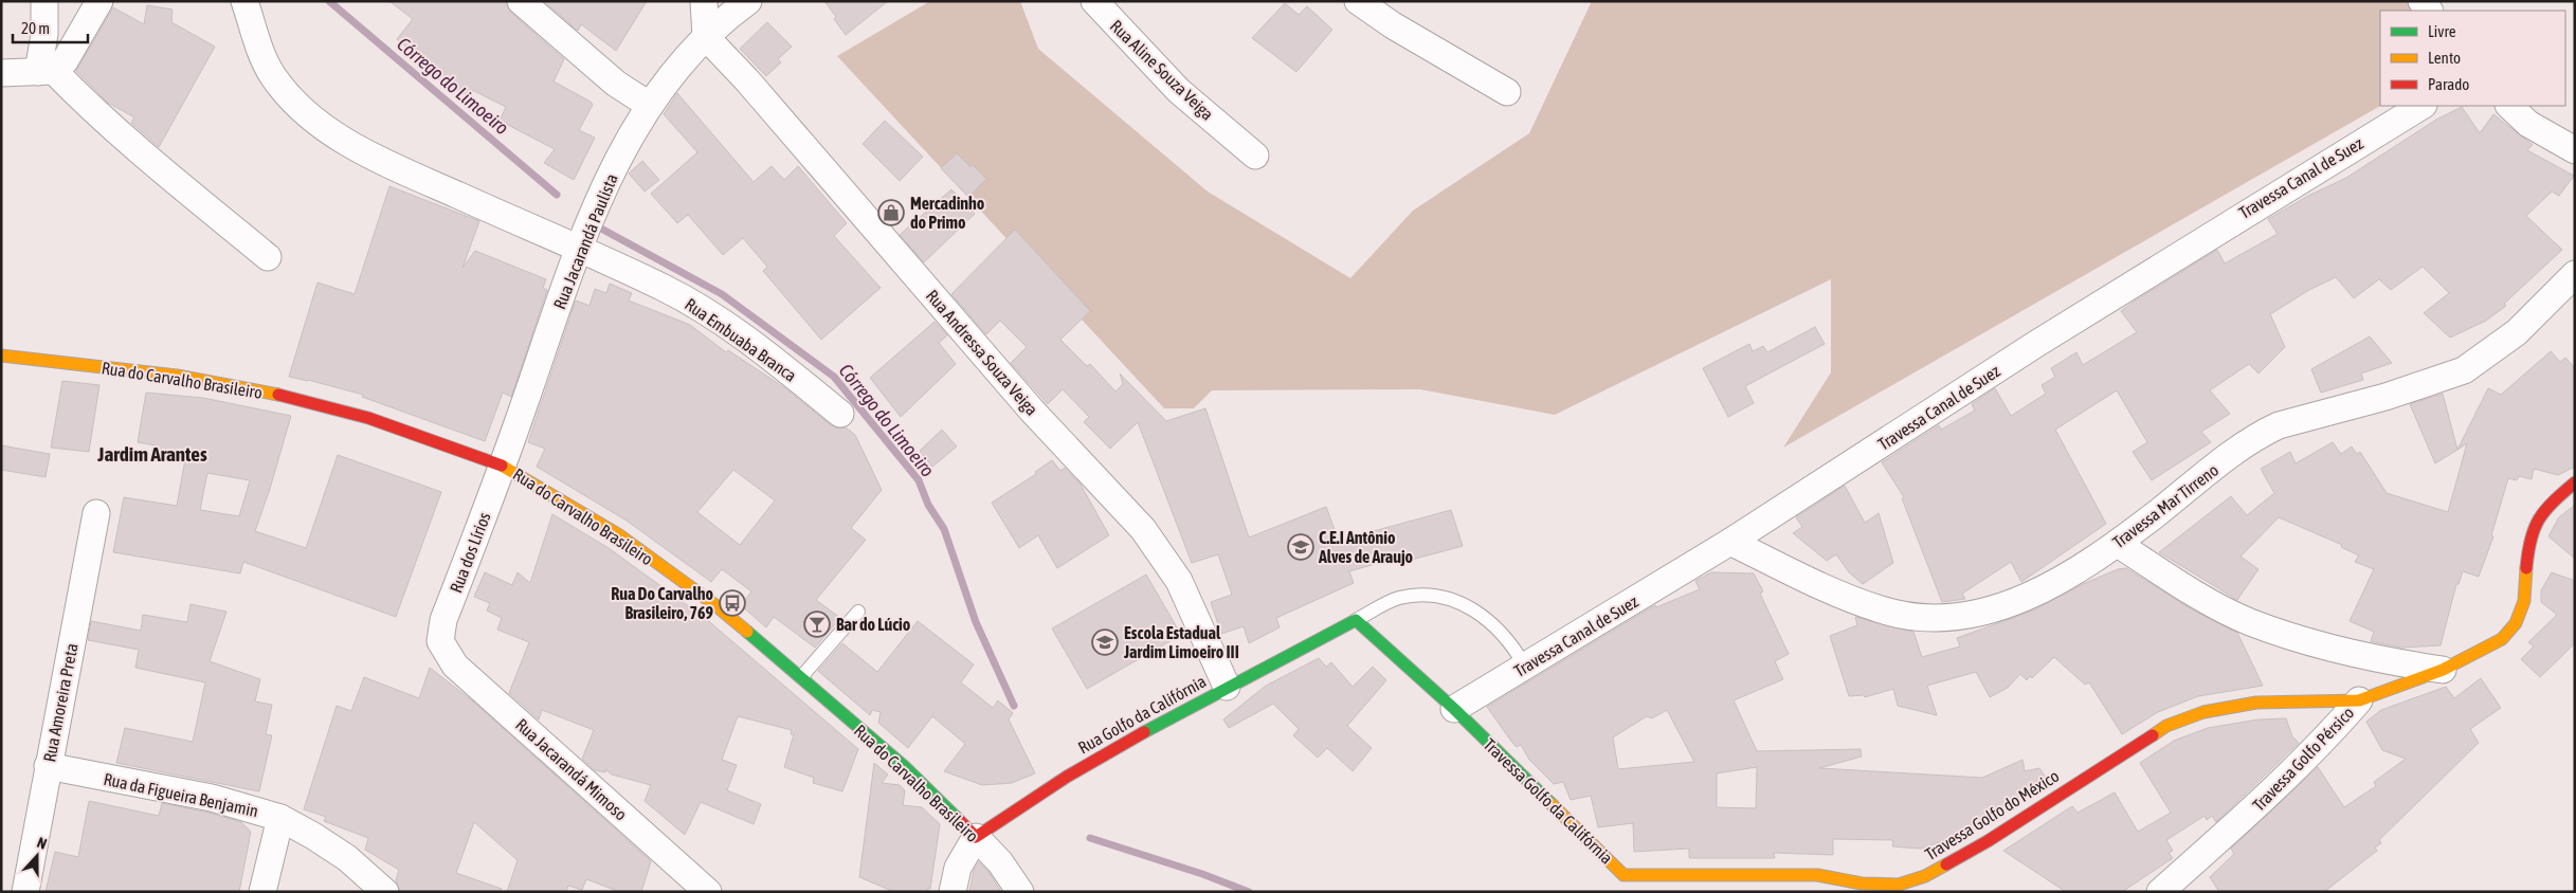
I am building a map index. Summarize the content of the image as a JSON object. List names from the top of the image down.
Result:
{
  "streets": {
    "street": [
      "Rua Aline Souza Veiga",
      "Travessa Canal de Suez",
      "Rua Jacarandá Paulista",
      "Rua Embuaba Branca",
      "Rua Andressa Souza Veiga",
      "Rua do Carvalho Brasileiro",
      "Travessa Mar Tirreno",
      "Rua dos Lírios",
      "Rua Amoreira Preta",
      "Rua Golfo da Califórnia",
      "Travessa Golfo Pérsico",
      "Rua Jacarandá Mimoso",
      "Rua da Figueira Benjamin",
      "Travessa Golfo da Califórnia",
      "Travessa Golfo do México"
    ]
  },
  "crossings": [
    ["Travessa Canal de Suez", "Travessa Mar Tirreno"],
    ["Travessa Canal de Suez", "Travessa Golfo da Califórnia"],
    ["Rua Jacarandá Paulista", "Rua Embuaba Branca"],
    ["Rua Jacarandá Paulista", "Rua Andressa Souza Veiga"],
    ["Rua Jacarandá Paulista", "Rua do Carvalho Brasileiro"],
    ["Rua Jacarandá Paulista", "Rua dos Lírios"],
    ["Rua Andressa Souza Veiga", "Rua Golfo da Califórnia"],
    ["Rua do Carvalho Brasileiro", "Rua dos Lírios"],
    ["Rua do Carvalho Brasileiro", "Rua Golfo da Califórnia"],
    ["Rua dos Lírios", "Rua Jacarandá Mimoso"],
    ["Rua Amoreira Preta", "Rua da Figueira Benjamin"],
    ["Travessa Golfo Pérsico", "Travessa Golfo do México"],
    ["Travessa Golfo da Califórnia", "Travessa Golfo do México"]
  ],
  "districts": ["Jardim Arantes"],
  "water": ["Córrego do Limoeiro"],
  "places": {
    "shop": ["Mercadinho do Primo"],
    "school or university": ["C.E.I Antônio Alves de Araujo", "Escola Estadual Jardim Limoeiro III"],
    "bus stop": ["Rua Do Carvalho Brasileiro, 769"],
    "bar": ["Bar do Lúcio"]
  },
  "legend": ["Livre", "Lento", "Parado"],
  "scale_bar": "20 m",
  "north": "top"
}
